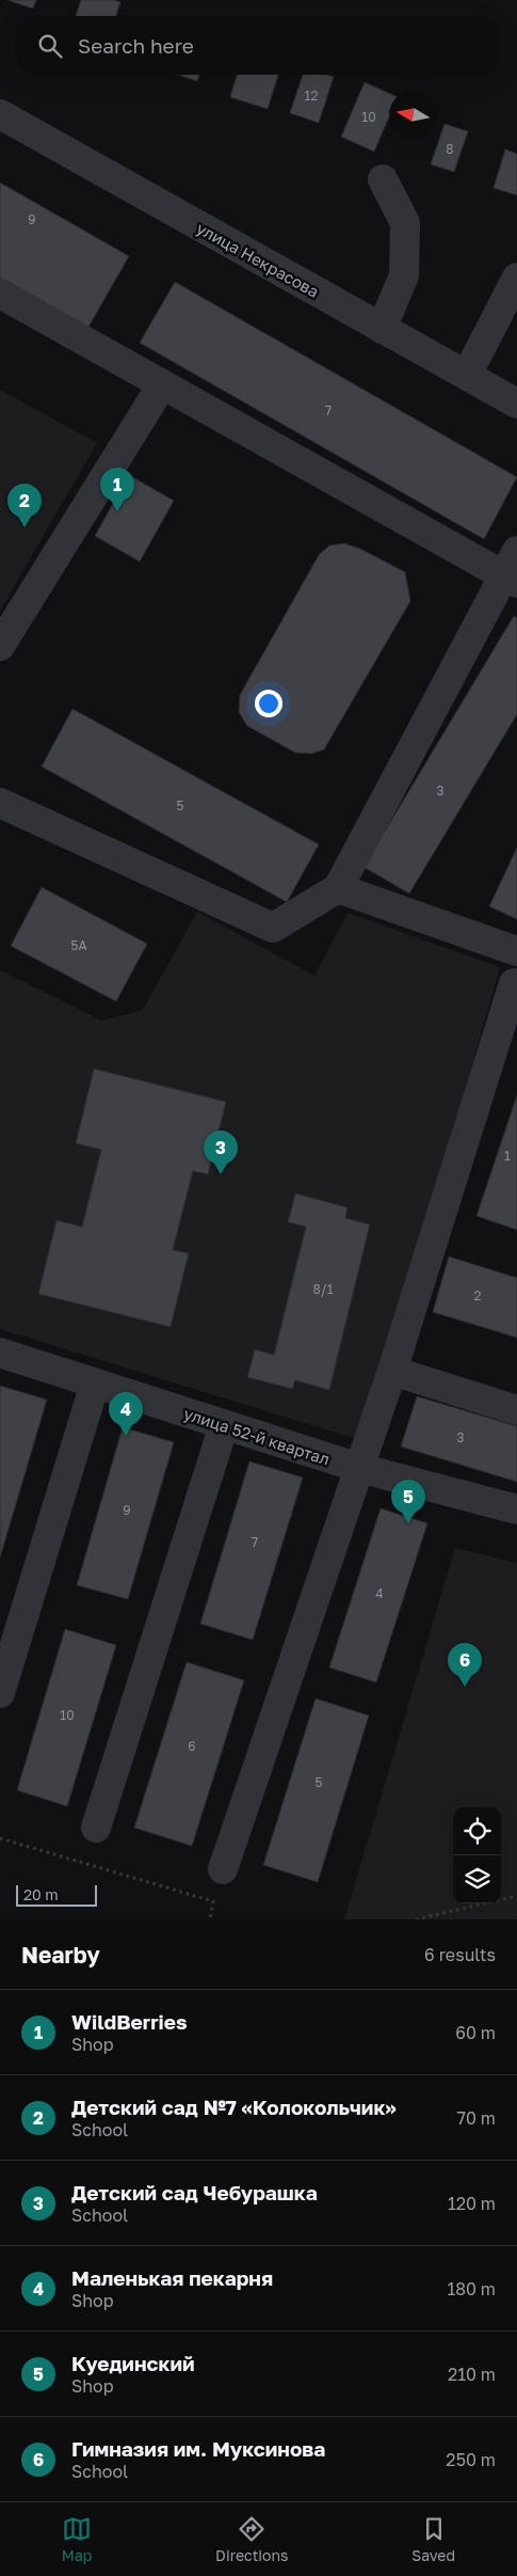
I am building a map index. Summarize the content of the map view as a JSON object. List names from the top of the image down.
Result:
{
  "streets": {
    "street": ["улица Некрасова", "улица 52-й квартал"]
  },
  "house_numbers": [
    "12",
    "10",
    "8",
    "9",
    "7",
    "3",
    "5",
    "5А",
    "1",
    "8/1",
    "2",
    "3",
    "9",
    "7",
    "4",
    "10",
    "6",
    "5"
  ],
  "scale_bar": "20 m",
  "north": "left",
  "page": {
    "search": "Search here",
    "pins": [
      "1",
      "2",
      "3",
      "4",
      "5",
      "6"
    ],
    "scale": "20 m",
    "heading": ["Nearby", "6 results"],
    "list": [
      {
        "mark": "1",
        "name": "WildBerries",
        "note": "Shop",
        "value": "60 m"
      },
      {
        "mark": "2",
        "name": "Детский сад №7 «Колокольчик»",
        "note": "School",
        "value": "70 m"
      },
      {
        "mark": "3",
        "name": "Детский сад Чебурашка",
        "note": "School",
        "value": "120 m"
      },
      {
        "mark": "4",
        "name": "Маленькая пекарня",
        "note": "Shop",
        "value": "180 m"
      },
      {
        "mark": "5",
        "name": "Куединский",
        "note": "Shop",
        "value": "210 m"
      },
      {
        "mark": "6",
        "name": "Гимназия им. Муксинова",
        "note": "School",
        "value": "250 m"
      }
    ],
    "nav": ["Map", "Directions", "Saved"]
  }
}
